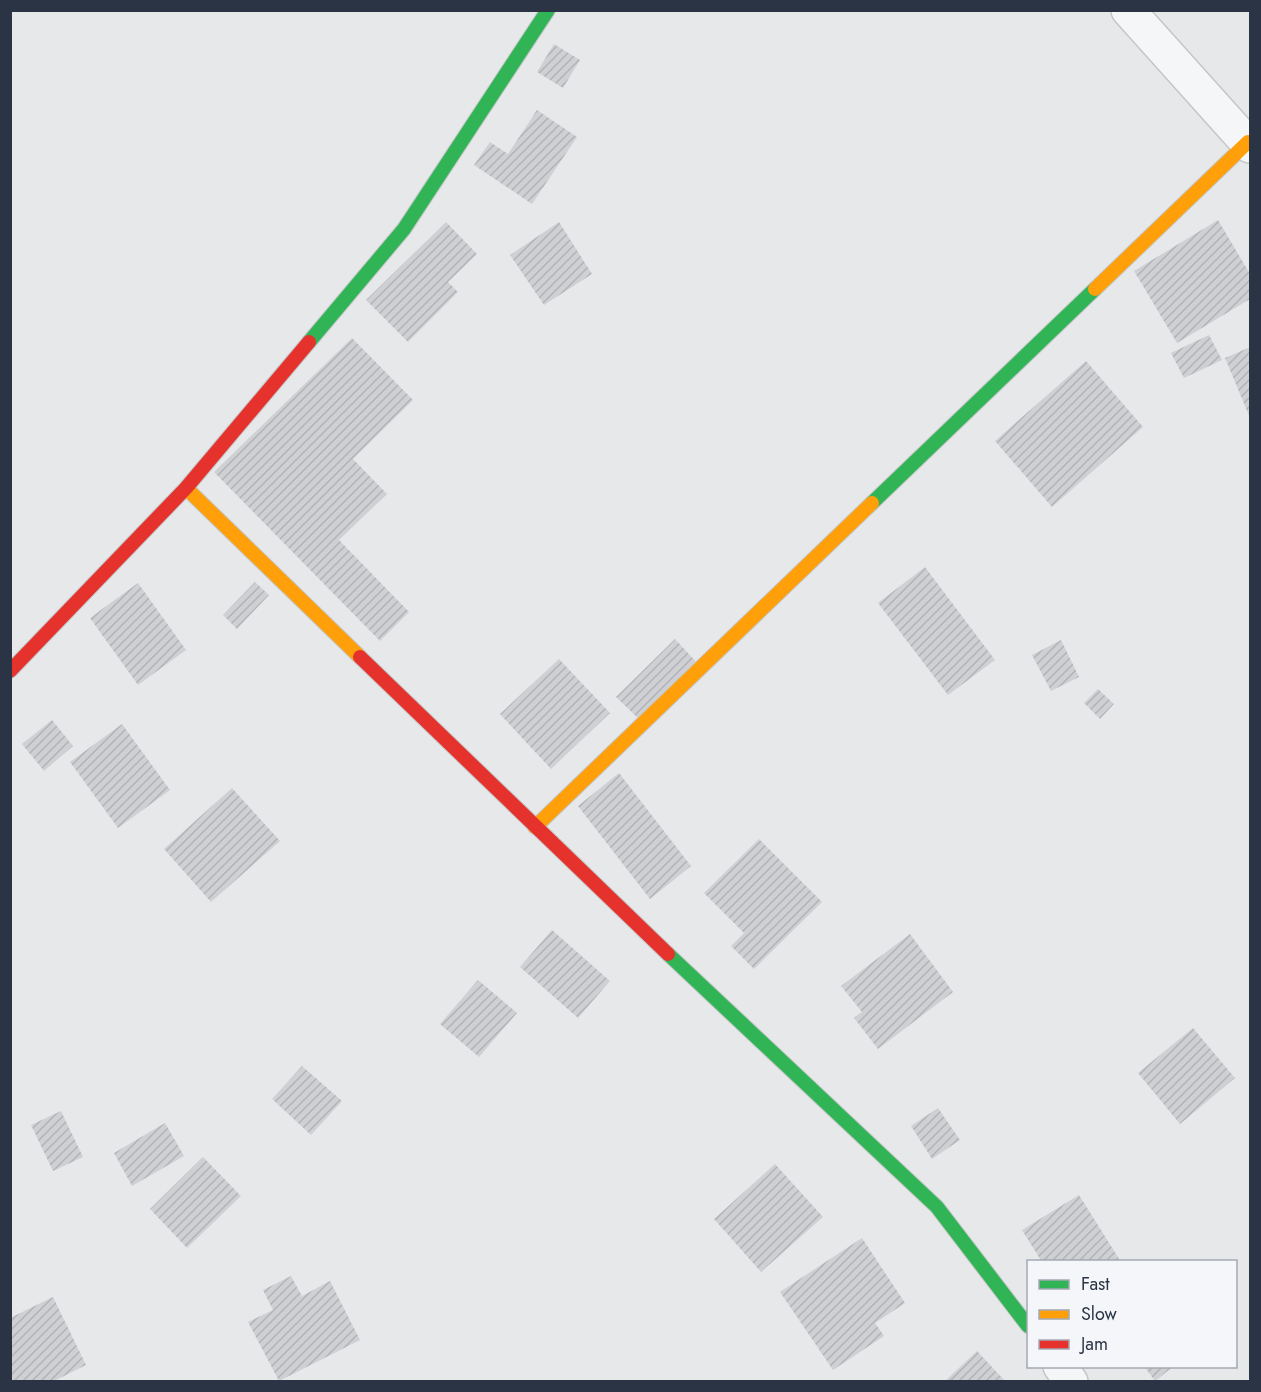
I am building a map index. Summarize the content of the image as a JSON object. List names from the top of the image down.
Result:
{
  "legend": ["Fast", "Slow", "Jam"]
}
